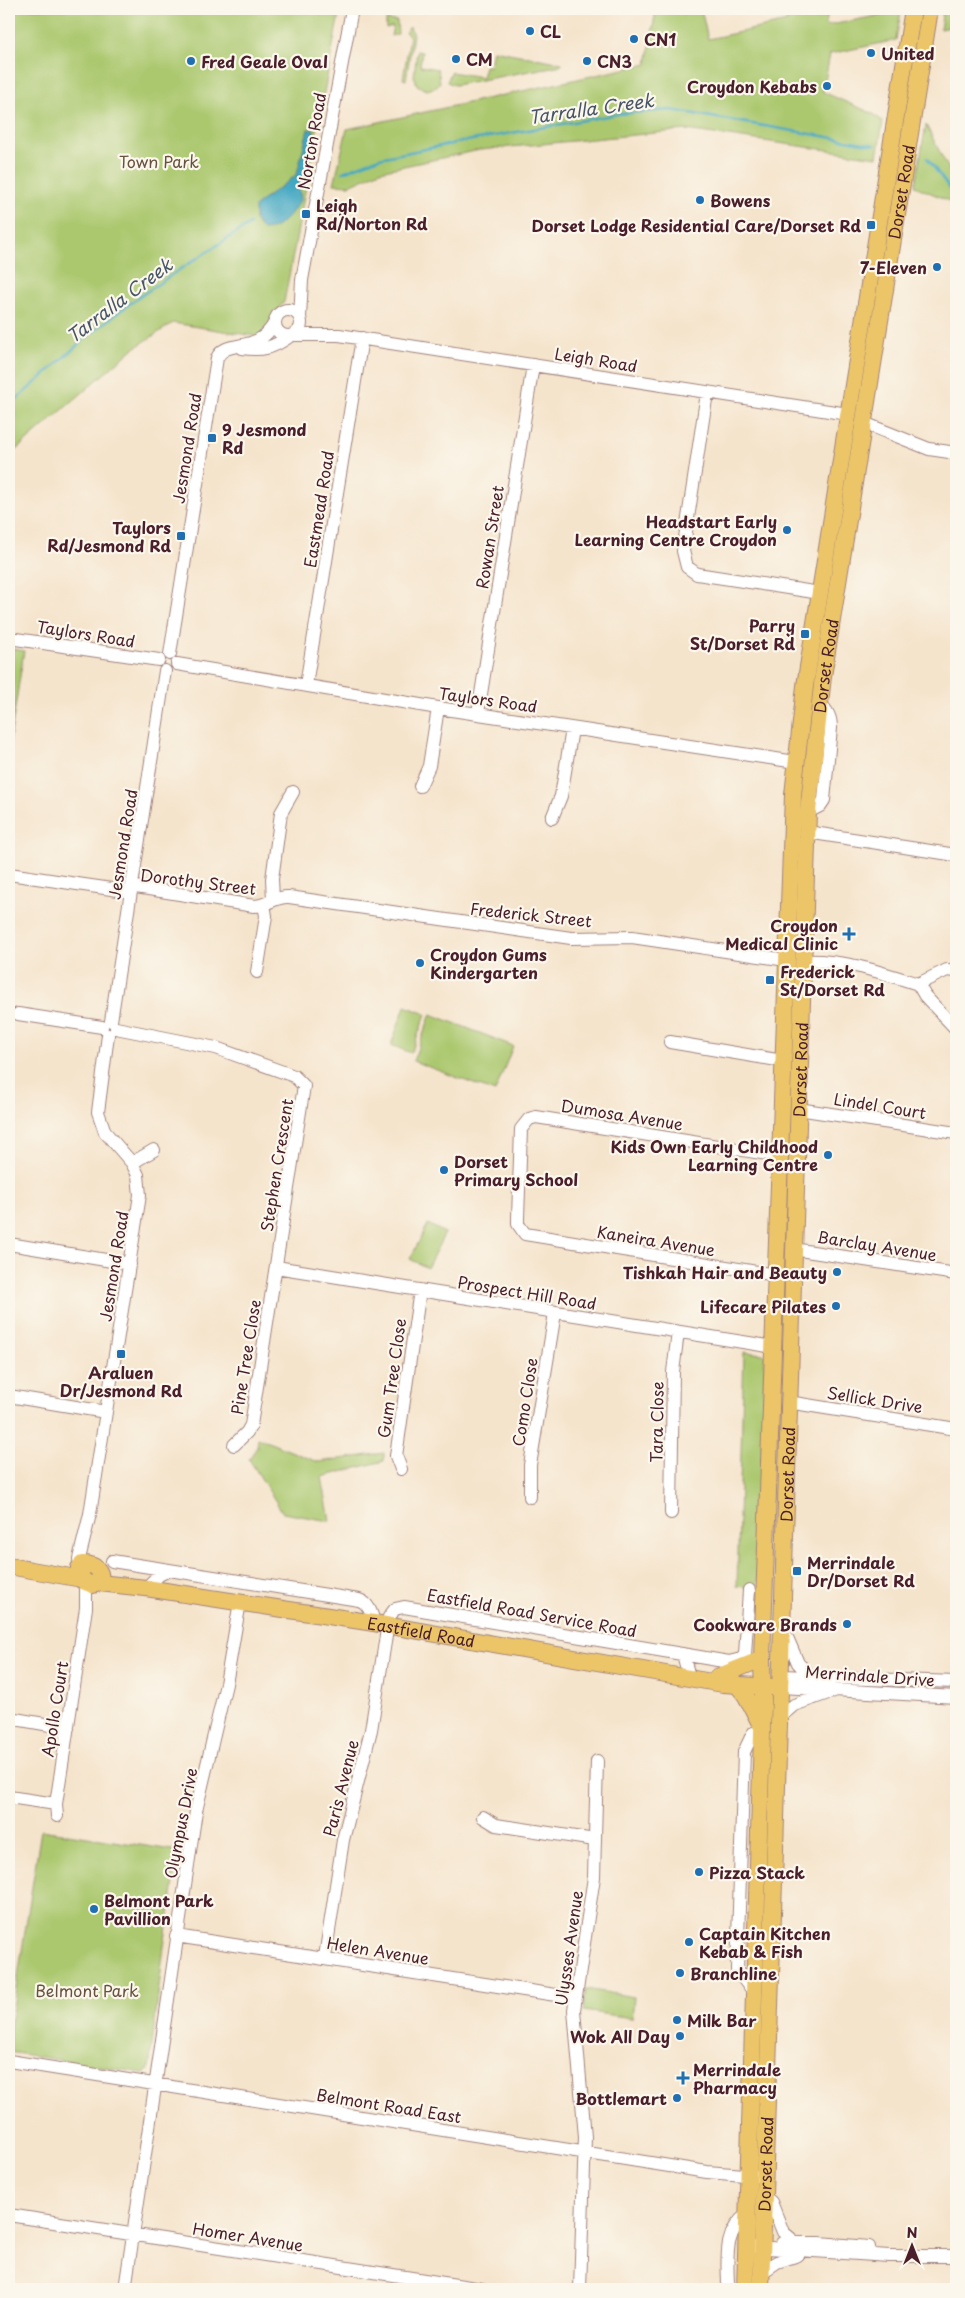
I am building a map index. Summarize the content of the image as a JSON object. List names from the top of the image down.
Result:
{
  "streets": {
    "main road": ["Dorset Road", "Eastfield Road"],
    "street": [
      "Norton Road",
      "Leigh Road",
      "Jesmond Road",
      "Eastmead Road",
      "Rowan Street",
      "Taylors Road",
      "Dorothy Street",
      "Frederick Street",
      "Lindel Court",
      "Dumosa Avenue",
      "Stephen Crescent",
      "Kaneira Avenue",
      "Barclay Avenue",
      "Prospect Hill Road",
      "Pine Tree Close",
      "Gum Tree Close",
      "Sellick Drive",
      "Como Close",
      "Tara Close",
      "Eastfield Road Service Road",
      "Merrindale Drive",
      "Apollo Court",
      "Paris Avenue",
      "Olympus Drive",
      "Ulysses Avenue",
      "Helen Avenue",
      "Belmont Road East",
      "Homer Avenue"
    ]
  },
  "crossings": [
    ["Norton Road", "Leigh Road"],
    ["Norton Road", "Jesmond Road"],
    ["Dorset Road", "Leigh Road"],
    ["Dorset Road", "Taylors Road"],
    ["Dorset Road", "Frederick Street"],
    ["Dorset Road", "Lindel Court"],
    ["Dorset Road", "Dumosa Avenue"],
    ["Dorset Road", "Kaneira Avenue"],
    ["Dorset Road", "Barclay Avenue"],
    ["Dorset Road", "Prospect Hill Road"],
    ["Dorset Road", "Sellick Drive"],
    ["Dorset Road", "Eastfield Road"],
    ["Dorset Road", "Merrindale Drive"],
    ["Dorset Road", "Belmont Road East"],
    ["Leigh Road", "Jesmond Road"],
    ["Leigh Road", "Eastmead Road"],
    ["Leigh Road", "Rowan Street"],
    ["Jesmond Road", "Taylors Road"],
    ["Jesmond Road", "Dorothy Street"],
    ["Jesmond Road", "Stephen Crescent"],
    ["Jesmond Road", "Eastfield Road"],
    ["Jesmond Road", "Apollo Court"],
    ["Eastmead Road", "Taylors Road"],
    ["Rowan Street", "Taylors Road"],
    ["Dorothy Street", "Frederick Street"],
    ["Dumosa Avenue", "Kaneira Avenue"],
    ["Stephen Crescent", "Prospect Hill Road"],
    ["Stephen Crescent", "Pine Tree Close"],
    ["Prospect Hill Road", "Pine Tree Close"],
    ["Prospect Hill Road", "Gum Tree Close"],
    ["Prospect Hill Road", "Como Close"],
    ["Prospect Hill Road", "Tara Close"],
    ["Eastfield Road Service Road", "Eastfield Road"],
    ["Eastfield Road Service Road", "Paris Avenue"],
    ["Eastfield Road", "Merrindale Drive"],
    ["Eastfield Road", "Apollo Court"],
    ["Eastfield Road", "Paris Avenue"],
    ["Eastfield Road", "Olympus Drive"],
    ["Paris Avenue", "Helen Avenue"],
    ["Olympus Drive", "Helen Avenue"],
    ["Olympus Drive", "Belmont Road East"],
    ["Olympus Drive", "Homer Avenue"],
    ["Ulysses Avenue", "Helen Avenue"],
    ["Ulysses Avenue", "Belmont Road East"]
  ],
  "water": ["Tarralla Creek"],
  "parks": ["Town Park", "Belmont Park"],
  "places": {
    "other": [
      "CL",
      "CN1",
      "United",
      "CM",
      "Fred Geale Oval",
      "CN3",
      "Croydon Kebabs",
      "Bowens",
      "7-Eleven",
      "Headstart Early Learning Centre Croydon",
      "Croydon Gums Kindergarten",
      "Kids Own Early Childhood Learning Centre",
      "Dorset Primary School",
      "Tishkah Hair and Beauty",
      "Lifecare Pilates",
      "Cookware Brands",
      "Pizza Stack",
      "Belmont Park Pavillion",
      "Captain Kitchen Kebab & Fish",
      "Branchline",
      "Milk Bar",
      "Wok All Day",
      "Bottlemart"
    ],
    "transit": [
      "Leigh Rd/Norton Rd",
      "Dorset Lodge Residential Care/Dorset Rd",
      "9 Jesmond Rd",
      "Taylors Rd/Jesmond Rd",
      "Parry St/Dorset Rd",
      "Frederick St/Dorset Rd",
      "Araluen Dr/Jesmond Rd",
      "Merrindale Dr/Dorset Rd"
    ],
    "health": ["Croydon Medical Clinic", "Merrindale Pharmacy"]
  },
  "north": "top"
}
